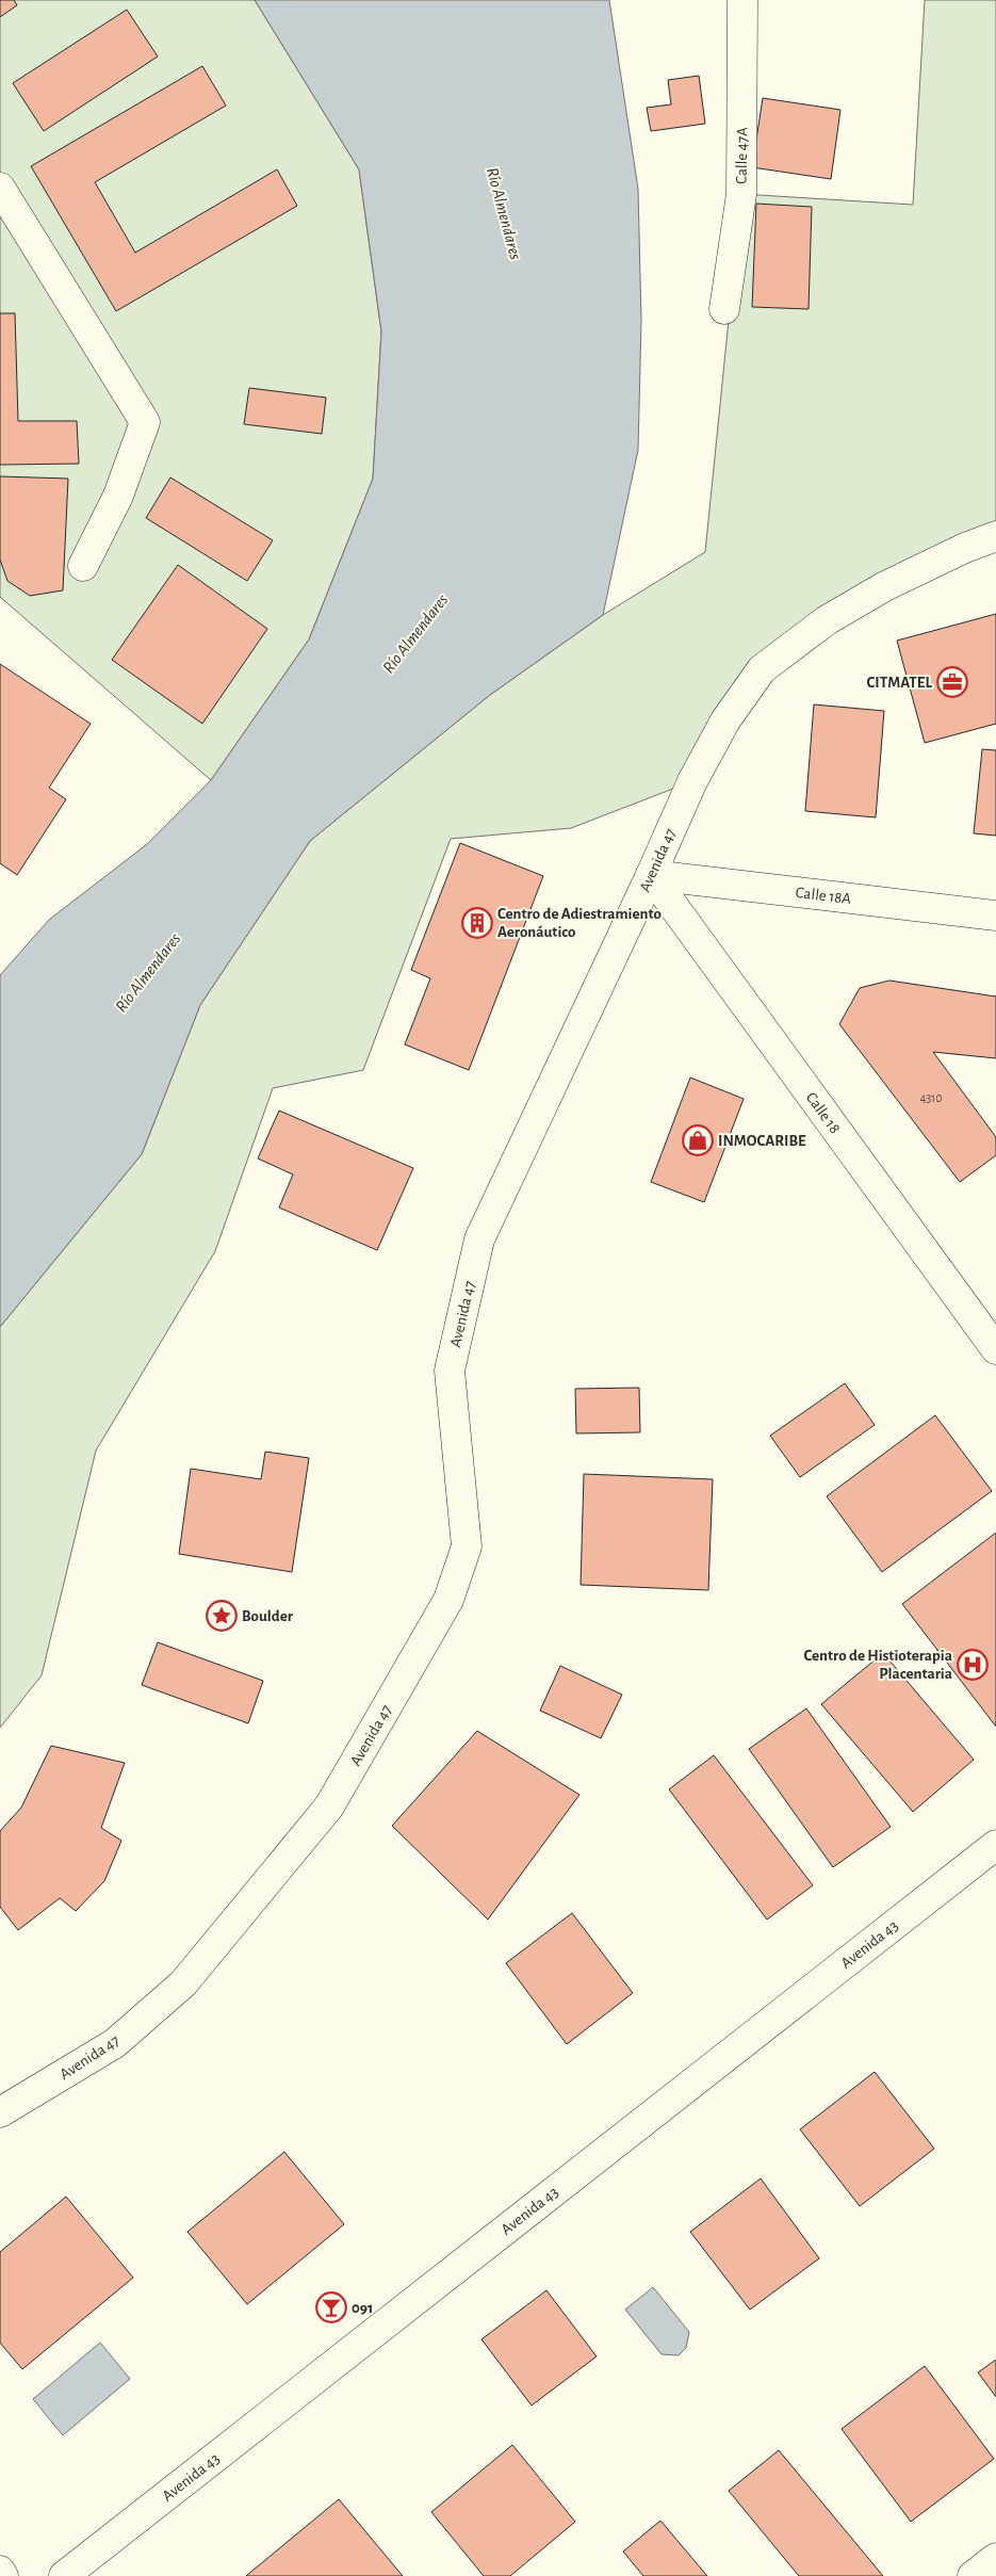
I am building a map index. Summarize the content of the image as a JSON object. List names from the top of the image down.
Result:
{
  "streets": {
    "street": [
      "Calle 47A",
      "Avenida 47",
      "Calle 18A",
      "Calle 18",
      "Avenida 43"
    ]
  },
  "crossings": [
    ["Avenida 47", "Calle 18A"],
    ["Avenida 47", "Calle 18"],
    ["Calle 18A", "Calle 18"]
  ],
  "water": ["Río Almendares"],
  "places": {
    "office": ["CITMATEL"],
    "building": ["Centro de Adiestramiento Aeronáutico"],
    "shop": ["INMOCARIBE"],
    "place": ["Boulder"],
    "hospital": ["Centro de Histioterapia Placentaria"],
    "bar": ["091"]
  },
  "house_numbers": ["4310"]
}
